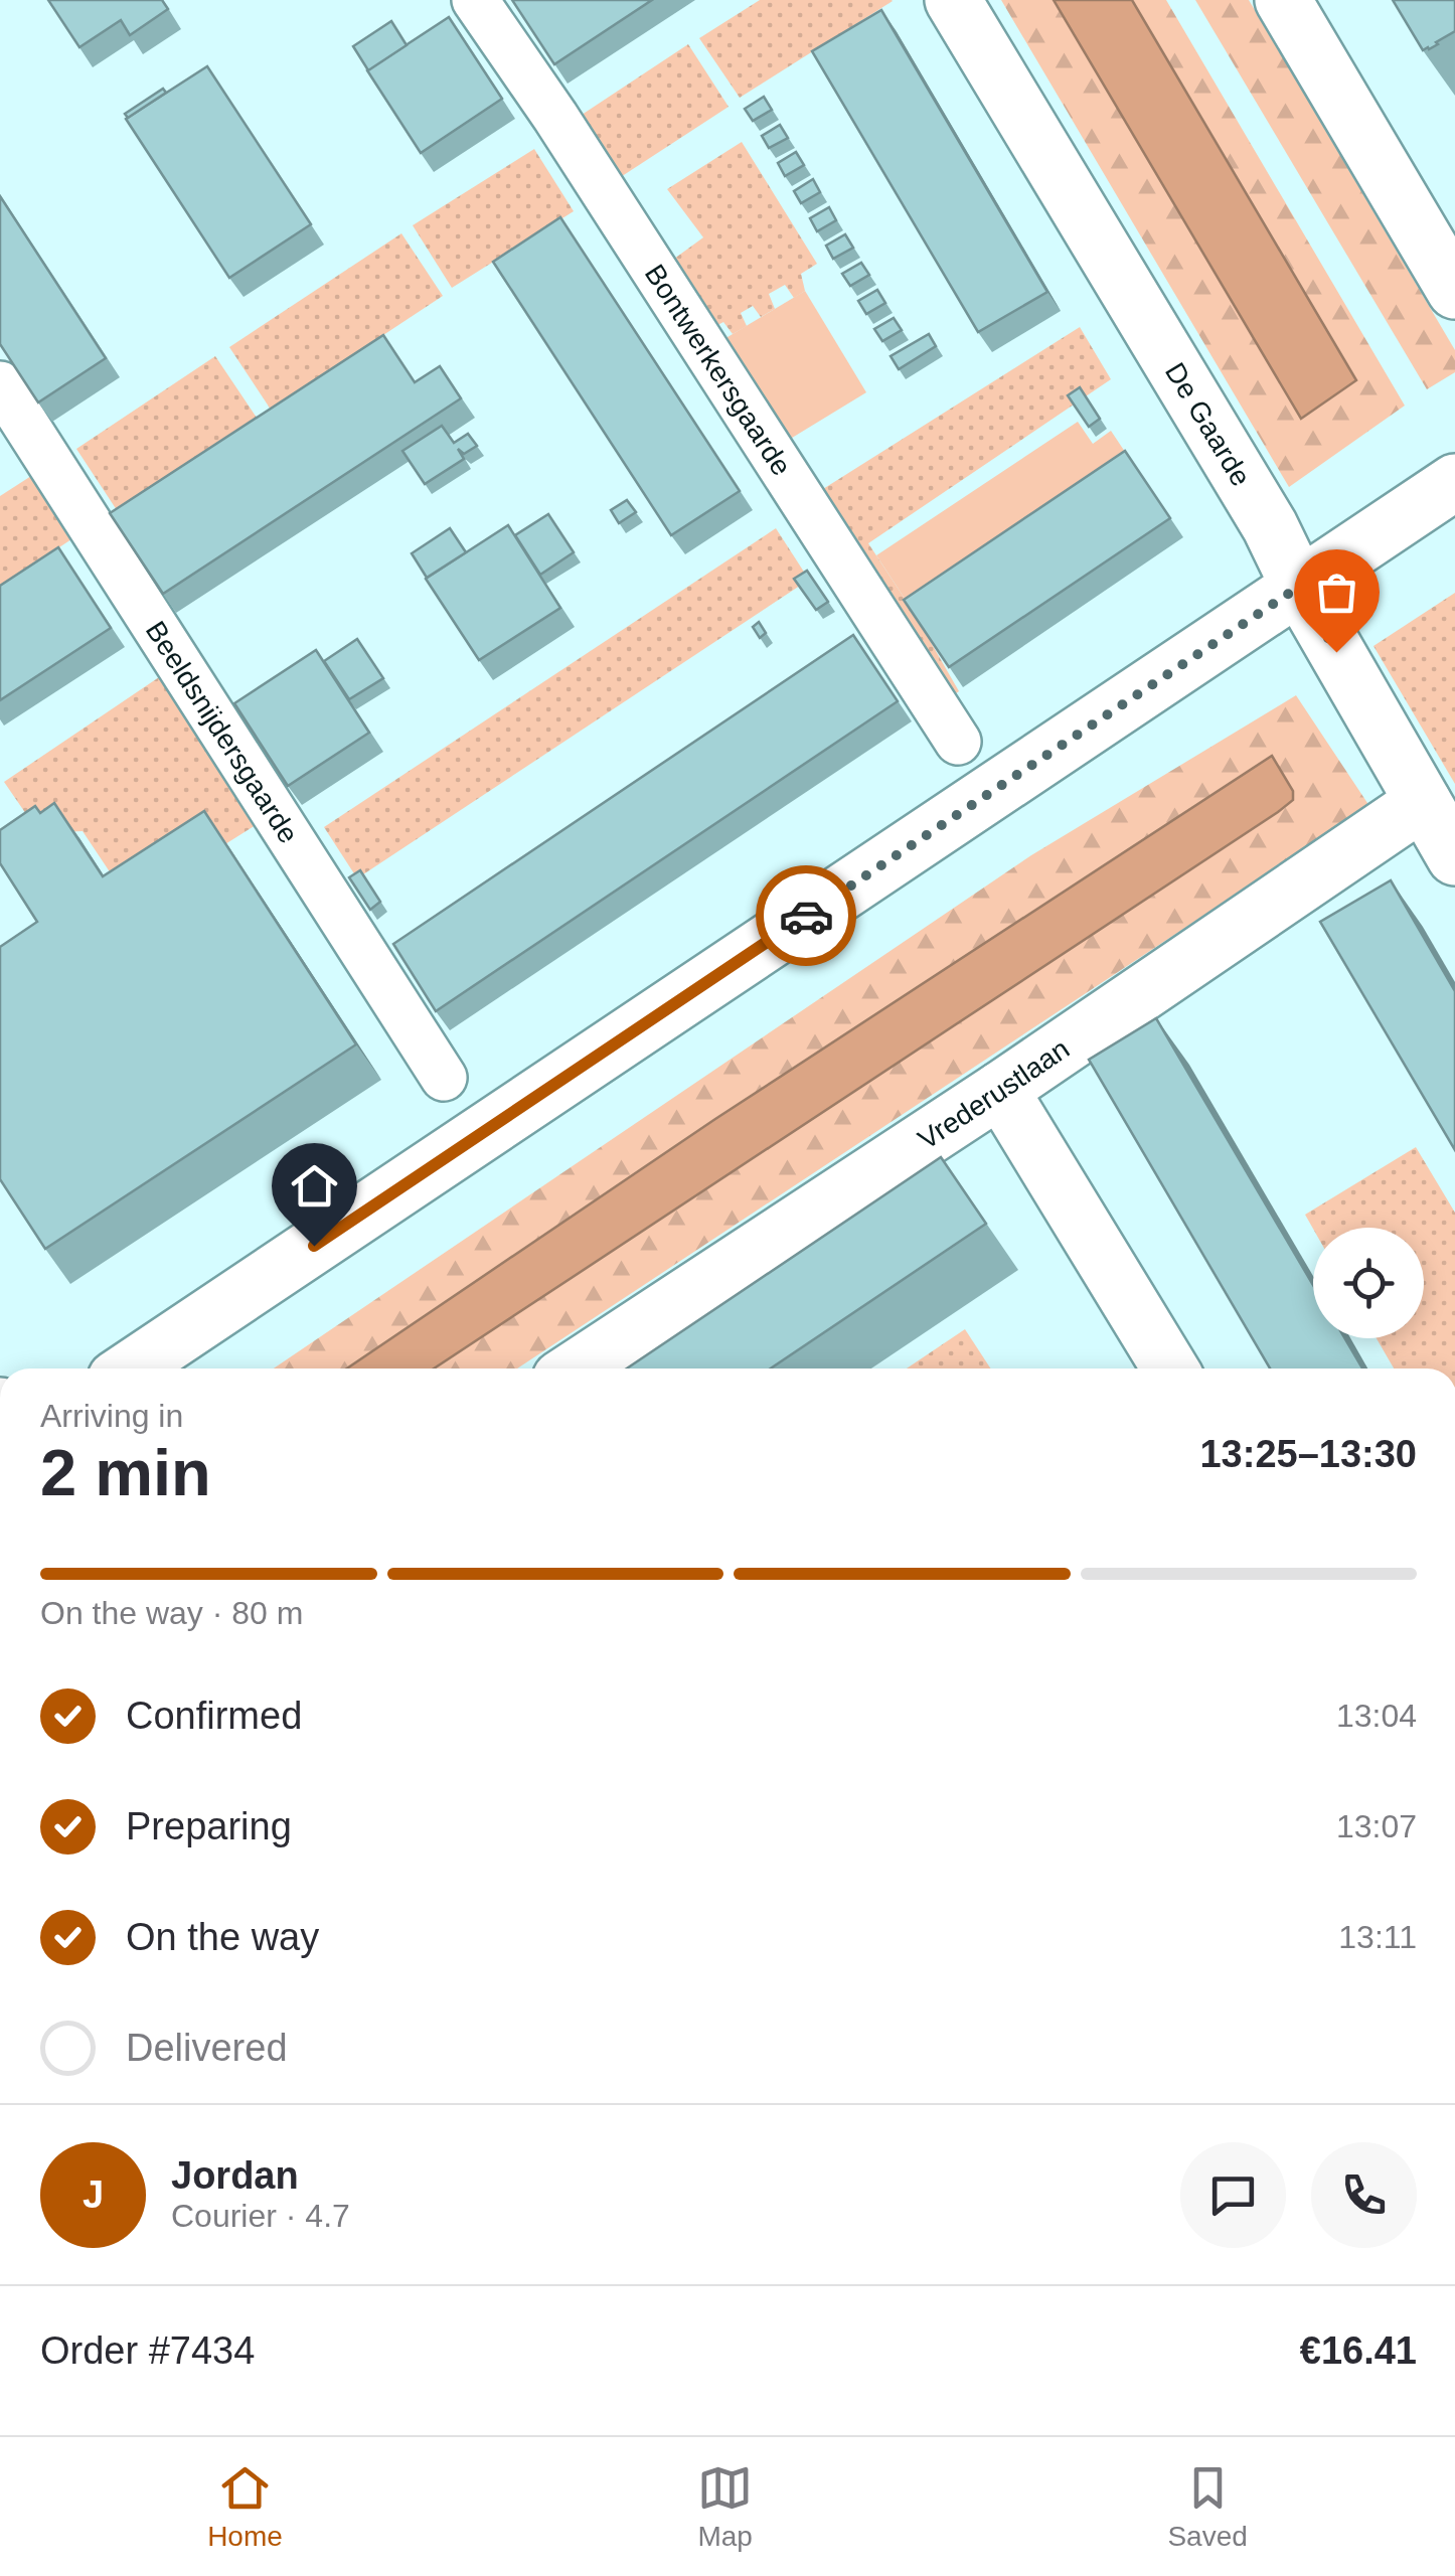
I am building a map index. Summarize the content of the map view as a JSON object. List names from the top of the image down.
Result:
{
  "streets": {
    "street": [
      "Bontwerkersgaarde",
      "De Gaarde",
      "Beeldsnijdersgaarde",
      "Vrederustlaan"
    ]
  },
  "crossings": [
    ["De Gaarde", "Vrederustlaan"]
  ],
  "page": {
    "heading": ["2 min", "Arriving in", "13:25–13:30"],
    "panel": [
      "Jordan",
      "Courier · 4.7",
      "Order #7434",
      "€16.41"
    ],
    "bar": "On the way · 80 m",
    "list": [
      ["Confirmed", "13:04"],
      ["Preparing", "13:07"],
      ["On the way", "13:11"],
      "Delivered"
    ],
    "round": "J",
    "tabs": ["Home", "Map", "Saved"]
  }
}
